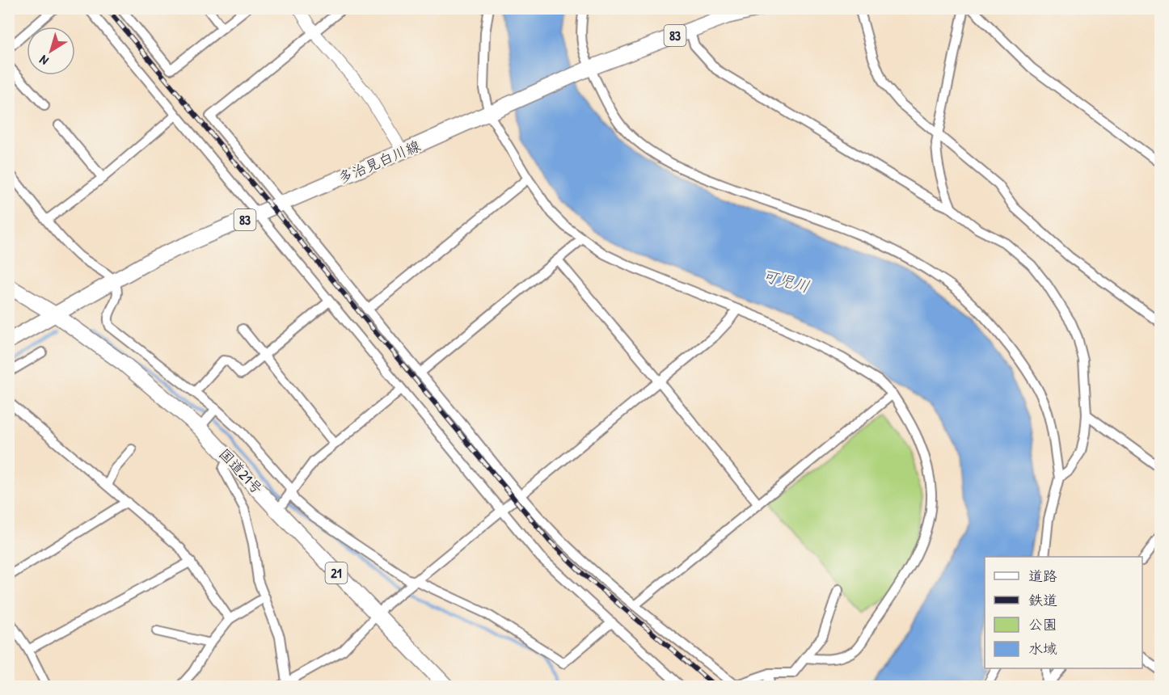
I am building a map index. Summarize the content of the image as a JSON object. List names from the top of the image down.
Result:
{
  "streets": {
    "main road": [
      "83",
      "多治見白川線",
      "国道21号",
      "21"
    ]
  },
  "crossings": [
    ["多治見白川線", "国道21号"]
  ],
  "water": ["可児川"],
  "legend": [
    "道路",
    "鉄道",
    "公園",
    "水域"
  ],
  "north": "bottom left"
}
